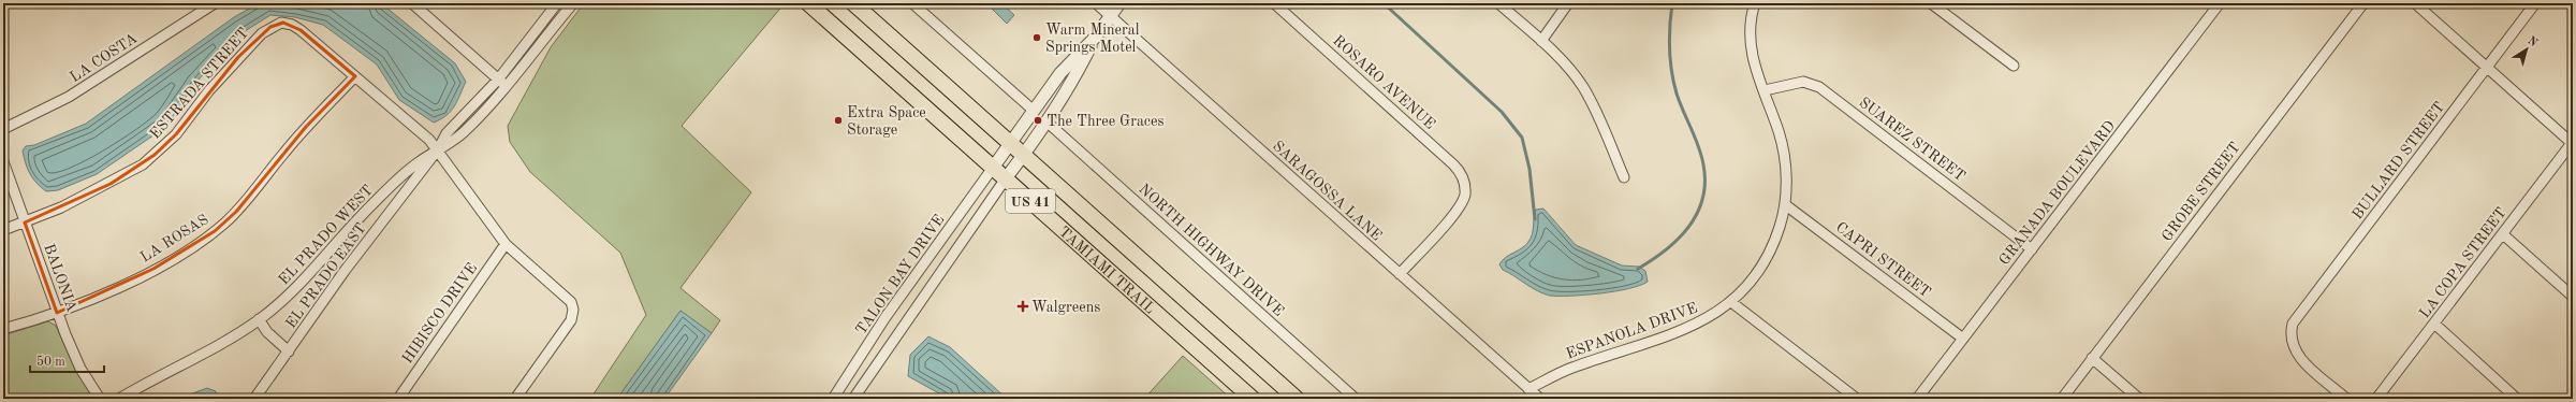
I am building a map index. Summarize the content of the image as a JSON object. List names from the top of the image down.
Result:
{
  "streets": {
    "main road": ["US 41", "TAMIAMI TRAIL"],
    "street": [
      "LA COSTA",
      "ROSARO AVENUE",
      "ESTRADA STREET",
      "SUAREZ STREET",
      "BULLARD STREET",
      "SARAGOSSA LANE",
      "GROBE STREET",
      "GRANADA BOULEVARD",
      "EL PRADO WEST",
      "LA ROSAS",
      "NORTH HIGHWAY DRIVE",
      "CAPRI STREET",
      "LA COPA STREET",
      "TALON BAY DRIVE",
      "EL PRADO EAST",
      "BALONIA",
      "HIBISCO DRIVE",
      "ESPANOLA DRIVE"
    ]
  },
  "crossings": [
    ["ROSARO AVENUE", "SARAGOSSA LANE"],
    ["ESTRADA STREET", "EL PRADO WEST"],
    ["ESTRADA STREET", "LA ROSAS"],
    ["ESTRADA STREET", "EL PRADO EAST"],
    ["ESTRADA STREET", "BALONIA"],
    ["ESTRADA STREET", "HIBISCO DRIVE"],
    ["SUAREZ STREET", "GRANADA BOULEVARD"],
    ["SUAREZ STREET", "ESPANOLA DRIVE"],
    ["SARAGOSSA LANE", "ESPANOLA DRIVE"],
    ["GRANADA BOULEVARD", "CAPRI STREET"],
    ["EL PRADO WEST", "EL PRADO EAST"],
    ["LA ROSAS", "BALONIA"],
    ["CAPRI STREET", "ESPANOLA DRIVE"],
    ["TAMIAMI TRAIL", "TALON BAY DRIVE"]
  ],
  "places": {
    "other": ["Warm Mineral Springs Motel", "Extra Space Storage", "The Three Graces"],
    "health": ["Walgreens"]
  },
  "scale_bar": "50 m",
  "north": "top right"
}
